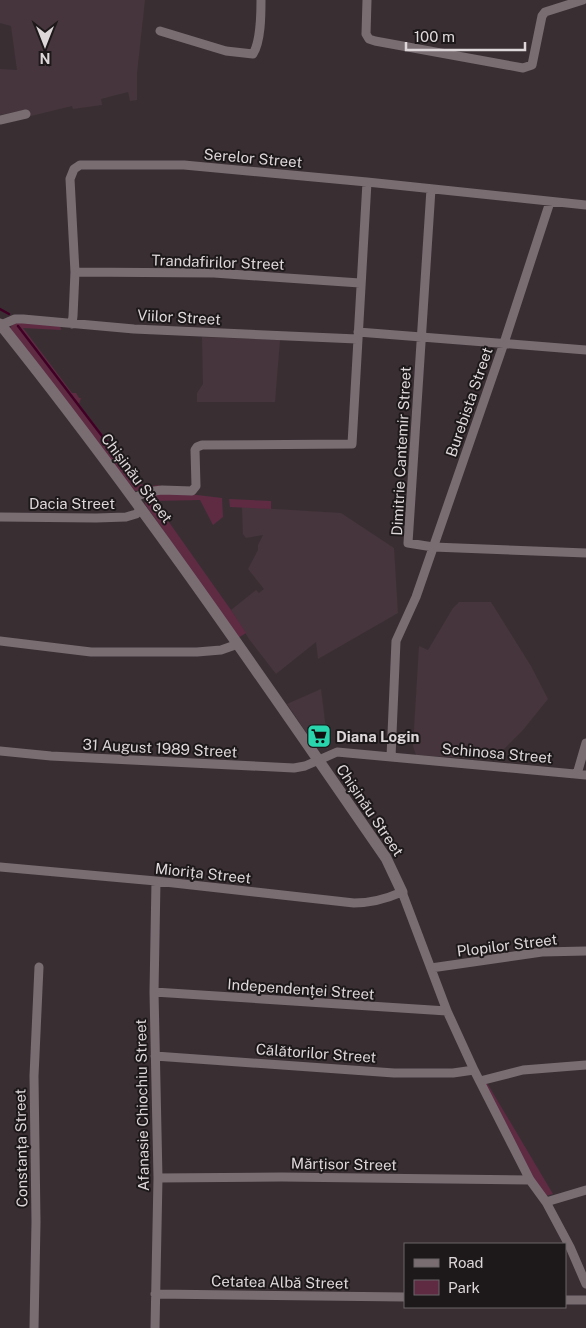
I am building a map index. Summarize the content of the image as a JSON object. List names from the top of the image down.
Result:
{
  "streets": {
    "street": [
      "Serelor Street",
      "Trandafirilor Street",
      "Viilor Street",
      "Burebista Street",
      "Dimitrie Cantemir Street",
      "Chișinău Street",
      "Dacia Street",
      "31 August 1989 Street",
      "Schinosa Street",
      "Miorița Street",
      "Plopilor Street",
      "Independenței Street",
      "Călătorilor Street",
      "Afanasie Chiochiu Street",
      "Constanța Street",
      "Mărțisor Street",
      "Cetatea Albă Street"
    ]
  },
  "crossings": [
    ["Serelor Street", "Trandafirilor Street"],
    ["Serelor Street", "Viilor Street"],
    ["Serelor Street", "Dimitrie Cantemir Street"],
    ["Viilor Street", "Chișinău Street"],
    ["Burebista Street", "Dimitrie Cantemir Street"],
    ["Burebista Street", "Schinosa Street"],
    ["Chișinău Street", "Dacia Street"],
    ["Chișinău Street", "31 August 1989 Street"],
    ["Chișinău Street", "Schinosa Street"],
    ["Chișinău Street", "Miorița Street"],
    ["Chișinău Street", "Plopilor Street"],
    ["Chișinău Street", "Independenței Street"],
    ["Chișinău Street", "Călătorilor Street"],
    ["Chișinău Street", "Mărțisor Street"],
    ["31 August 1989 Street", "Schinosa Street"],
    ["Miorița Street", "Afanasie Chiochiu Street"],
    ["Independenței Street", "Afanasie Chiochiu Street"],
    ["Călătorilor Street", "Afanasie Chiochiu Street"],
    ["Afanasie Chiochiu Street", "Mărțisor Street"],
    ["Afanasie Chiochiu Street", "Cetatea Albă Street"]
  ],
  "places": {
    "supermarket": ["Diana Login"]
  },
  "legend": ["Road", "Park"],
  "scale_bar": "100 m",
  "north": "bottom"
}
